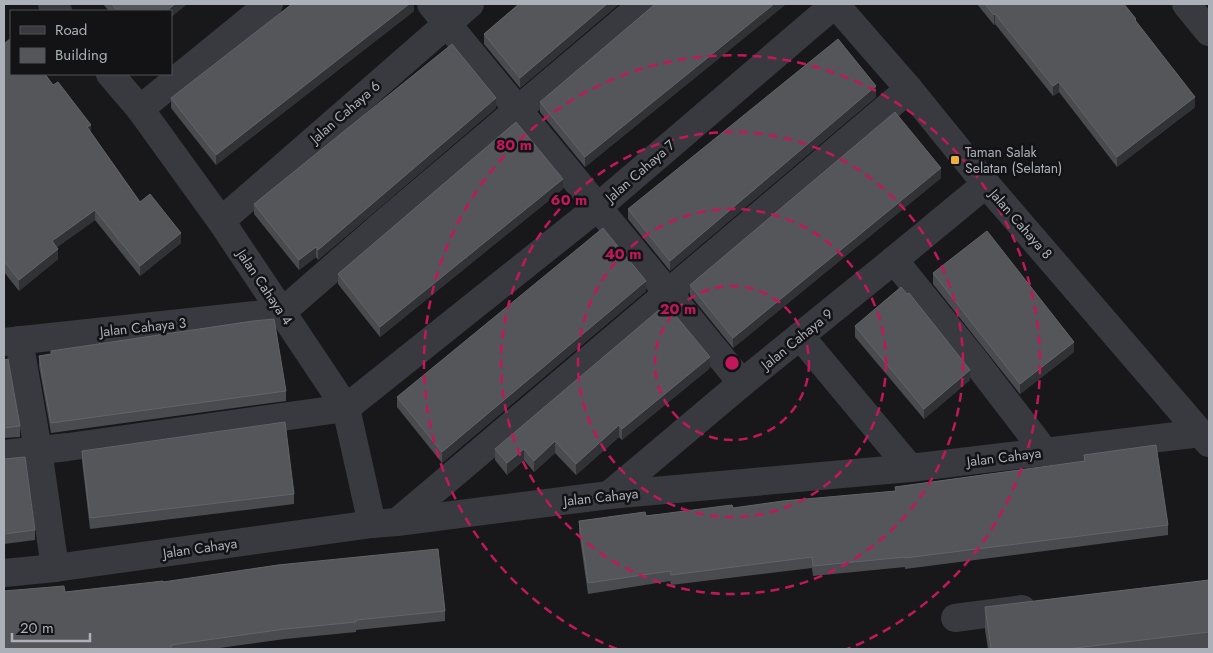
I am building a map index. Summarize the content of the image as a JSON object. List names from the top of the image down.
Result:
{
  "streets": {
    "street": [
      "Jalan Cahaya 6",
      "Jalan Cahaya 7",
      "Jalan Cahaya 8",
      "Jalan Cahaya 4",
      "Jalan Cahaya 3",
      "Jalan Cahaya 9",
      "Jalan Cahaya"
    ]
  },
  "crossings": [
    ["Jalan Cahaya 6", "Jalan Cahaya 4"],
    ["Jalan Cahaya 7", "Jalan Cahaya 8"],
    ["Jalan Cahaya 7", "Jalan Cahaya 4"],
    ["Jalan Cahaya 8", "Jalan Cahaya 9"],
    ["Jalan Cahaya 8", "Jalan Cahaya"],
    ["Jalan Cahaya 4", "Jalan Cahaya 3"],
    ["Jalan Cahaya 4", "Jalan Cahaya"],
    ["Jalan Cahaya 9", "Jalan Cahaya"]
  ],
  "places": {
    "transit": ["Taman Salak Selatan (Selatan)"]
  },
  "legend": ["Road", "Building"],
  "scale_bar": "20 m",
  "rings": [
    "80 m",
    "60 m",
    "40 m",
    "20 m"
  ]
}
